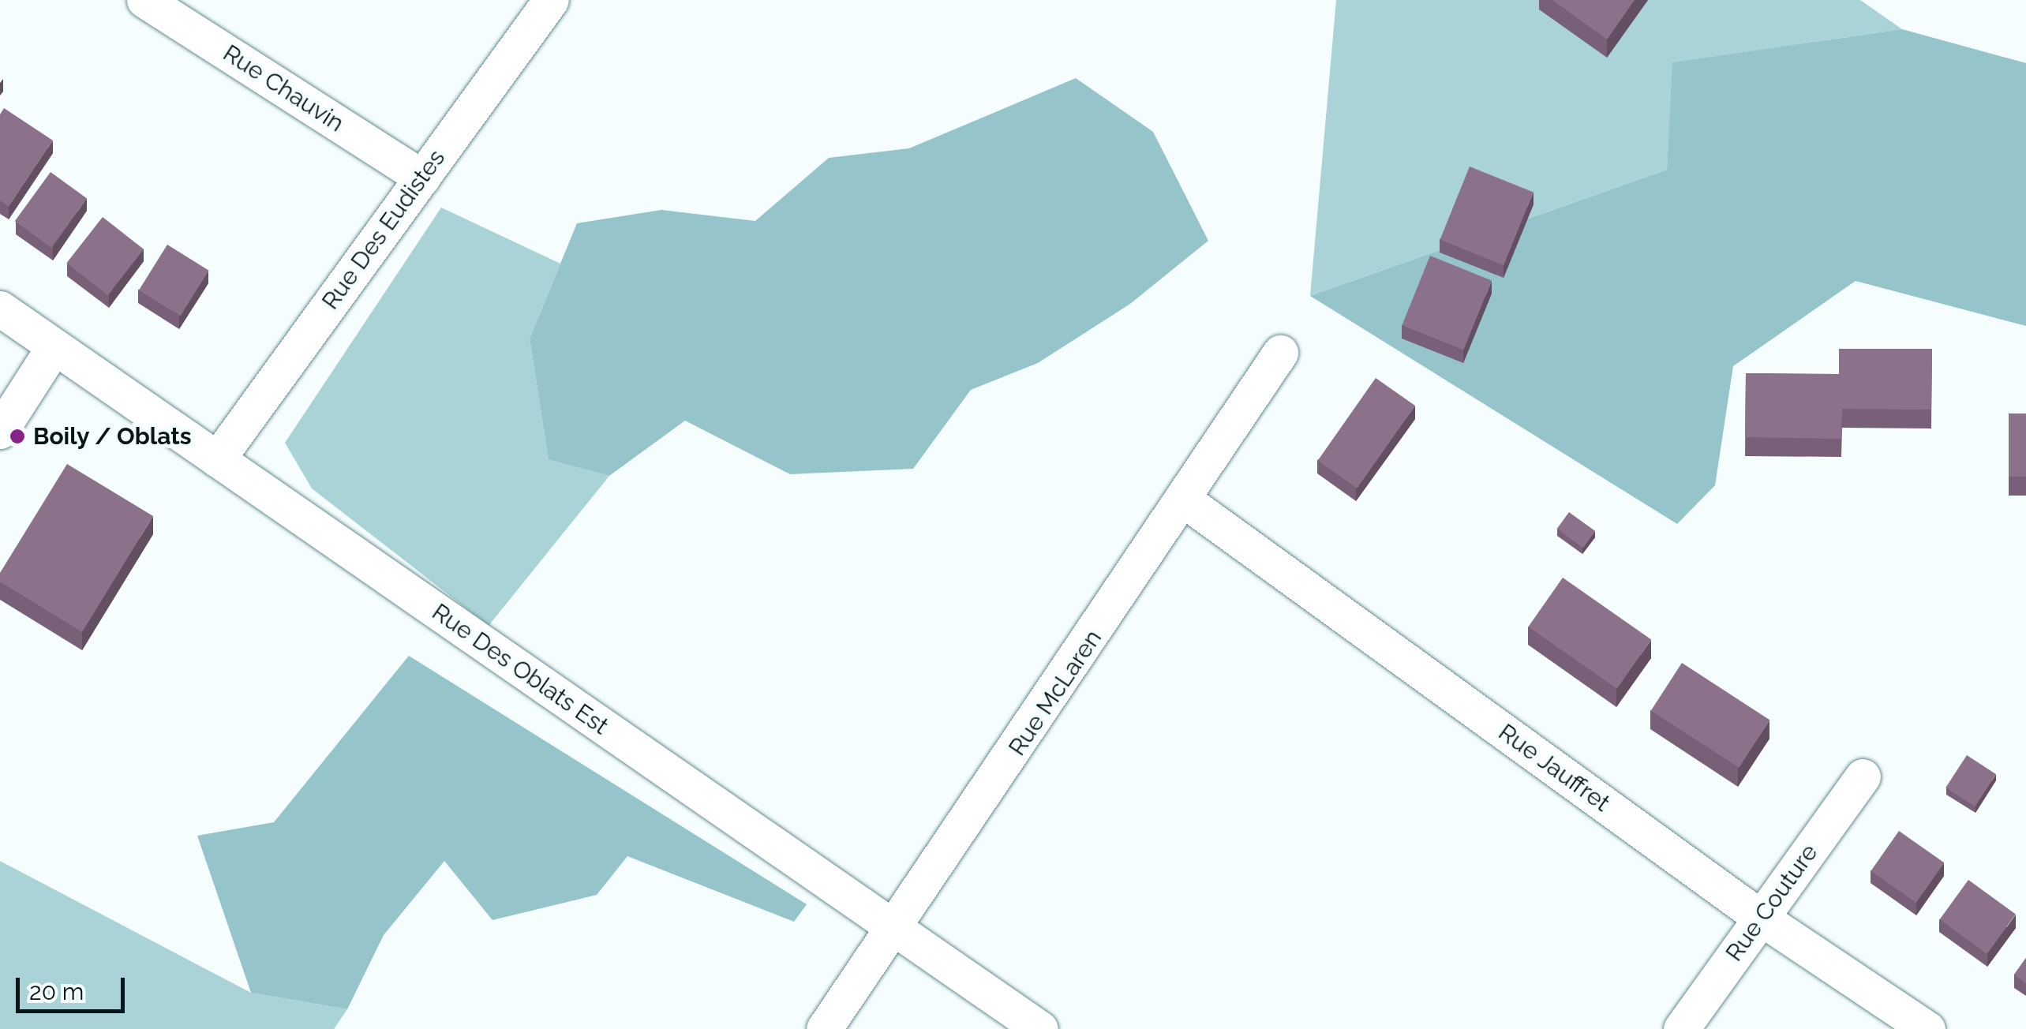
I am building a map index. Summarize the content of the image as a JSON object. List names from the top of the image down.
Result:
{
  "streets": {
    "street": [
      "Rue Chauvin",
      "Rue Des Eudistes",
      "Rue Des Oblats Est",
      "Rue McLaren",
      "Rue Jauffret",
      "Rue Couture"
    ]
  },
  "crossings": [
    ["Rue Chauvin", "Rue Des Eudistes"],
    ["Rue Des Eudistes", "Rue Des Oblats Est"],
    ["Rue Des Oblats Est", "Rue McLaren"],
    ["Rue McLaren", "Rue Jauffret"],
    ["Rue Jauffret", "Rue Couture"]
  ],
  "places": ["Boily / Oblats"],
  "scale_bar": "20 m"
}
